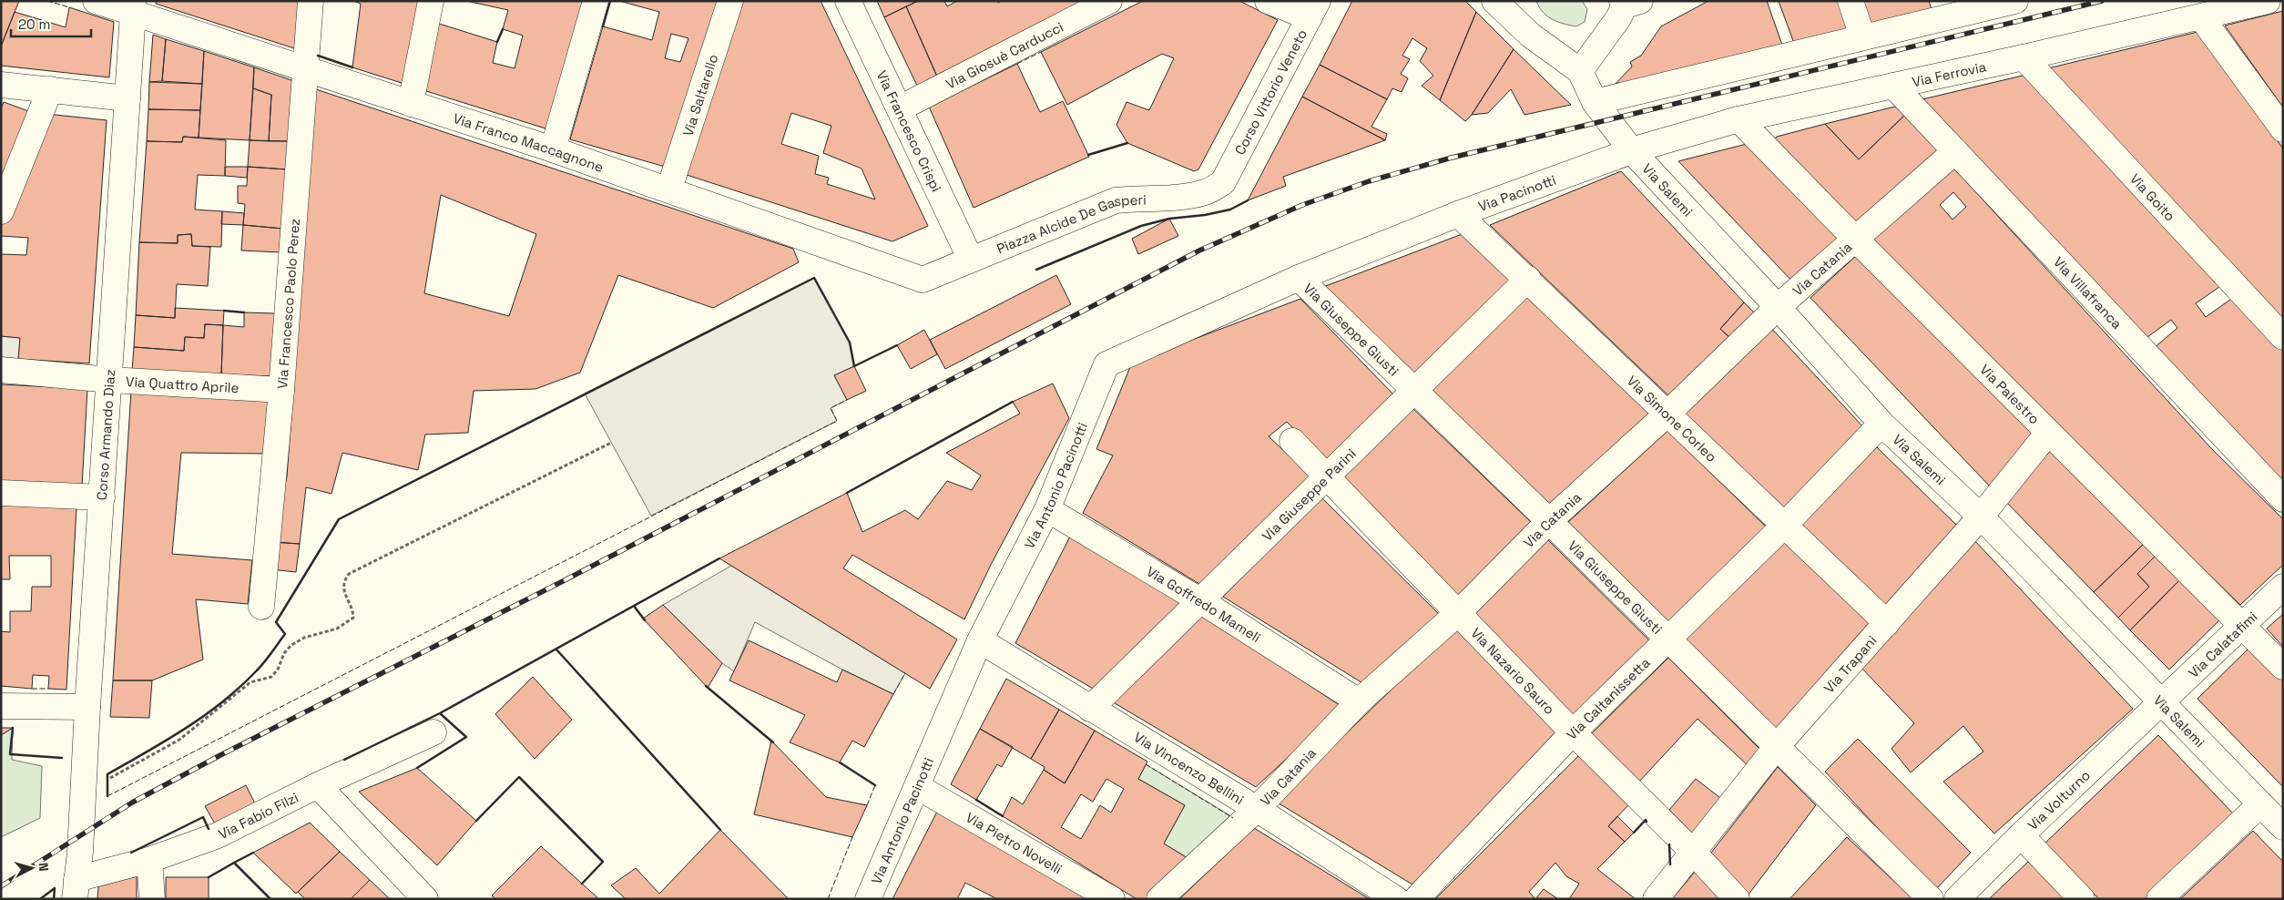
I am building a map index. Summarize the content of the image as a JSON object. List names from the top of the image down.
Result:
{
  "streets": {
    "street": [
      "Via Giosuè Carducci",
      "Via Ferrovia",
      "Corso Vittorio Veneto",
      "Via Saltarello",
      "Via Francesco Crispi",
      "Via Franco Maccagnone",
      "Via Salemi",
      "Via Pacinotti",
      "Via Goito",
      "Piazza Alcide De Gasperi",
      "Via Catania",
      "Via Villafranca",
      "Via Francesco Paolo Perez",
      "Via Giuseppe Giusti",
      "Via Quattro Aprile",
      "Via Palestro",
      "Via Simone Corleo",
      "Corso Armando Diaz",
      "Via Antonio Pacinotti",
      "Via Giuseppe Parini",
      "Via Goffredo Mameli",
      "Via Calatafimi",
      "Via Trapani",
      "Via Nazario Sauro",
      "Via Caltanissetta",
      "Via Vincenzo Bellini",
      "Via Volturno",
      "Via Fabio Filzi",
      "Via Pietro Novelli"
    ]
  },
  "crossings": [
    ["Via Giosuè Carducci", "Via Francesco Crispi"],
    ["Via Ferrovia", "Via Salemi"],
    ["Via Ferrovia", "Via Pacinotti"],
    ["Via Ferrovia", "Via Goito"],
    ["Via Ferrovia", "Via Villafranca"],
    ["Via Ferrovia", "Via Palestro"],
    ["Corso Vittorio Veneto", "Piazza Alcide De Gasperi"],
    ["Via Saltarello", "Via Franco Maccagnone"],
    ["Via Francesco Crispi", "Piazza Alcide De Gasperi"],
    ["Via Franco Maccagnone", "Piazza Alcide De Gasperi"],
    ["Via Franco Maccagnone", "Via Francesco Paolo Perez"],
    ["Via Franco Maccagnone", "Corso Armando Diaz"],
    ["Via Salemi", "Via Pacinotti"],
    ["Via Salemi", "Via Catania"],
    ["Via Salemi", "Via Calatafimi"],
    ["Via Salemi", "Via Trapani"],
    ["Via Salemi", "Via Caltanissetta"],
    ["Via Salemi", "Via Volturno"],
    ["Via Pacinotti", "Via Simone Corleo"],
    ["Via Pacinotti", "Via Antonio Pacinotti"],
    ["Via Catania", "Via Villafranca"],
    ["Via Catania", "Via Giuseppe Giusti"],
    ["Via Catania", "Via Palestro"],
    ["Via Catania", "Via Simone Corleo"],
    ["Via Catania", "Via Goffredo Mameli"],
    ["Via Catania", "Via Nazario Sauro"],
    ["Via Catania", "Via Vincenzo Bellini"],
    ["Via Francesco Paolo Perez", "Via Quattro Aprile"],
    ["Via Giuseppe Giusti", "Via Antonio Pacinotti"],
    ["Via Giuseppe Giusti", "Via Giuseppe Parini"],
    ["Via Giuseppe Giusti", "Via Trapani"],
    ["Via Giuseppe Giusti", "Via Caltanissetta"],
    ["Via Quattro Aprile", "Corso Armando Diaz"],
    ["Via Palestro", "Via Calatafimi"],
    ["Via Palestro", "Via Trapani"],
    ["Via Simone Corleo", "Via Giuseppe Parini"],
    ["Via Simone Corleo", "Via Trapani"],
    ["Via Simone Corleo", "Via Caltanissetta"],
    ["Corso Armando Diaz", "Via Fabio Filzi"],
    ["Via Antonio Pacinotti", "Via Goffredo Mameli"],
    ["Via Antonio Pacinotti", "Via Vincenzo Bellini"],
    ["Via Antonio Pacinotti", "Via Pietro Novelli"],
    ["Via Giuseppe Parini", "Via Goffredo Mameli"],
    ["Via Giuseppe Parini", "Via Nazario Sauro"],
    ["Via Giuseppe Parini", "Via Vincenzo Bellini"],
    ["Via Calatafimi", "Via Volturno"],
    ["Via Trapani", "Via Nazario Sauro"],
    ["Via Nazario Sauro", "Via Caltanissetta"]
  ],
  "scale_bar": "20 m",
  "north": "right"
}
